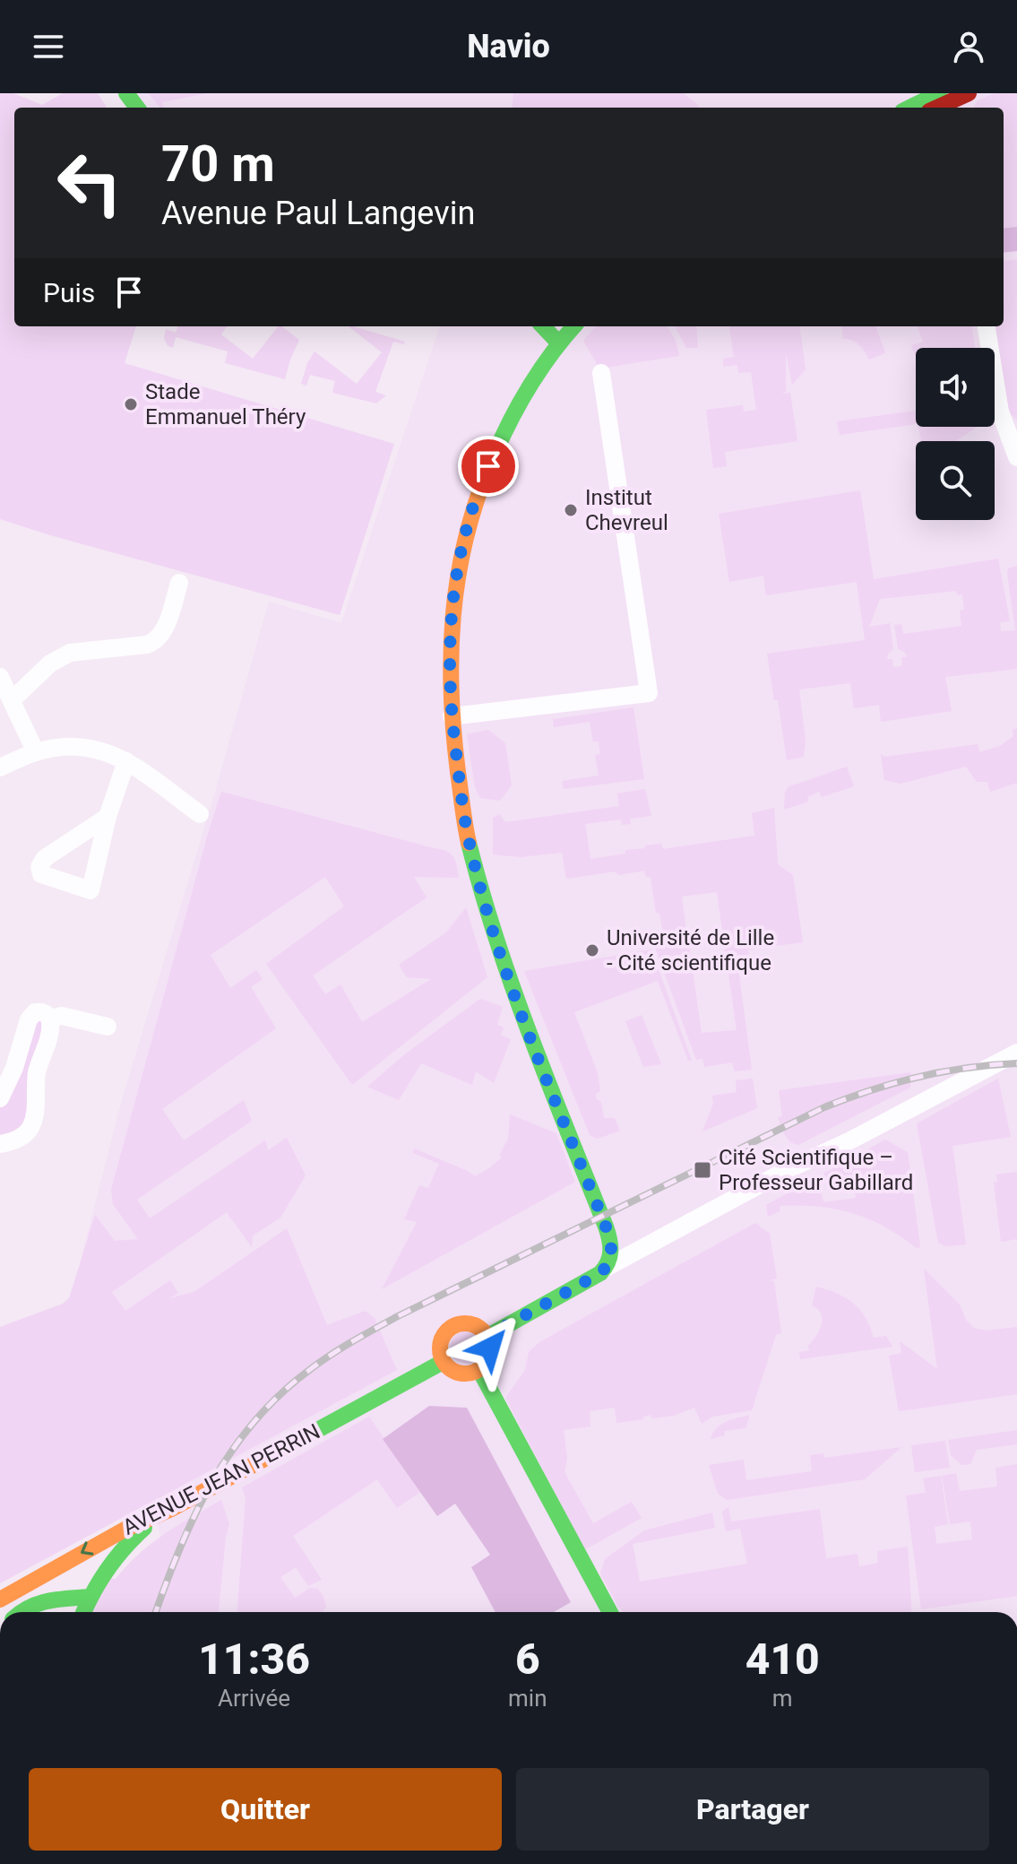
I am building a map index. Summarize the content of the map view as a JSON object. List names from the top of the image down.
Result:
{
  "streets": {
    "street": ["AVENUE JEAN PERRIN"]
  },
  "places": {
    "other": ["Stade Emmanuel Théry", "Institut Chevreul", "Université de Lille ‐ Cité scientifique"],
    "transit": ["Cité Scientifique – Professeur Gabillard"]
  },
  "page": {
    "header": "Navio",
    "turn": ["70 m", "Avenue Paul Langevin"],
    "then": "Puis",
    "eta": [
      "11:36",
      "Arrivée",
      "6",
      "min",
      "410",
      "m"
    ],
    "buttons": ["Quitter", "Partager"]
  }
}
